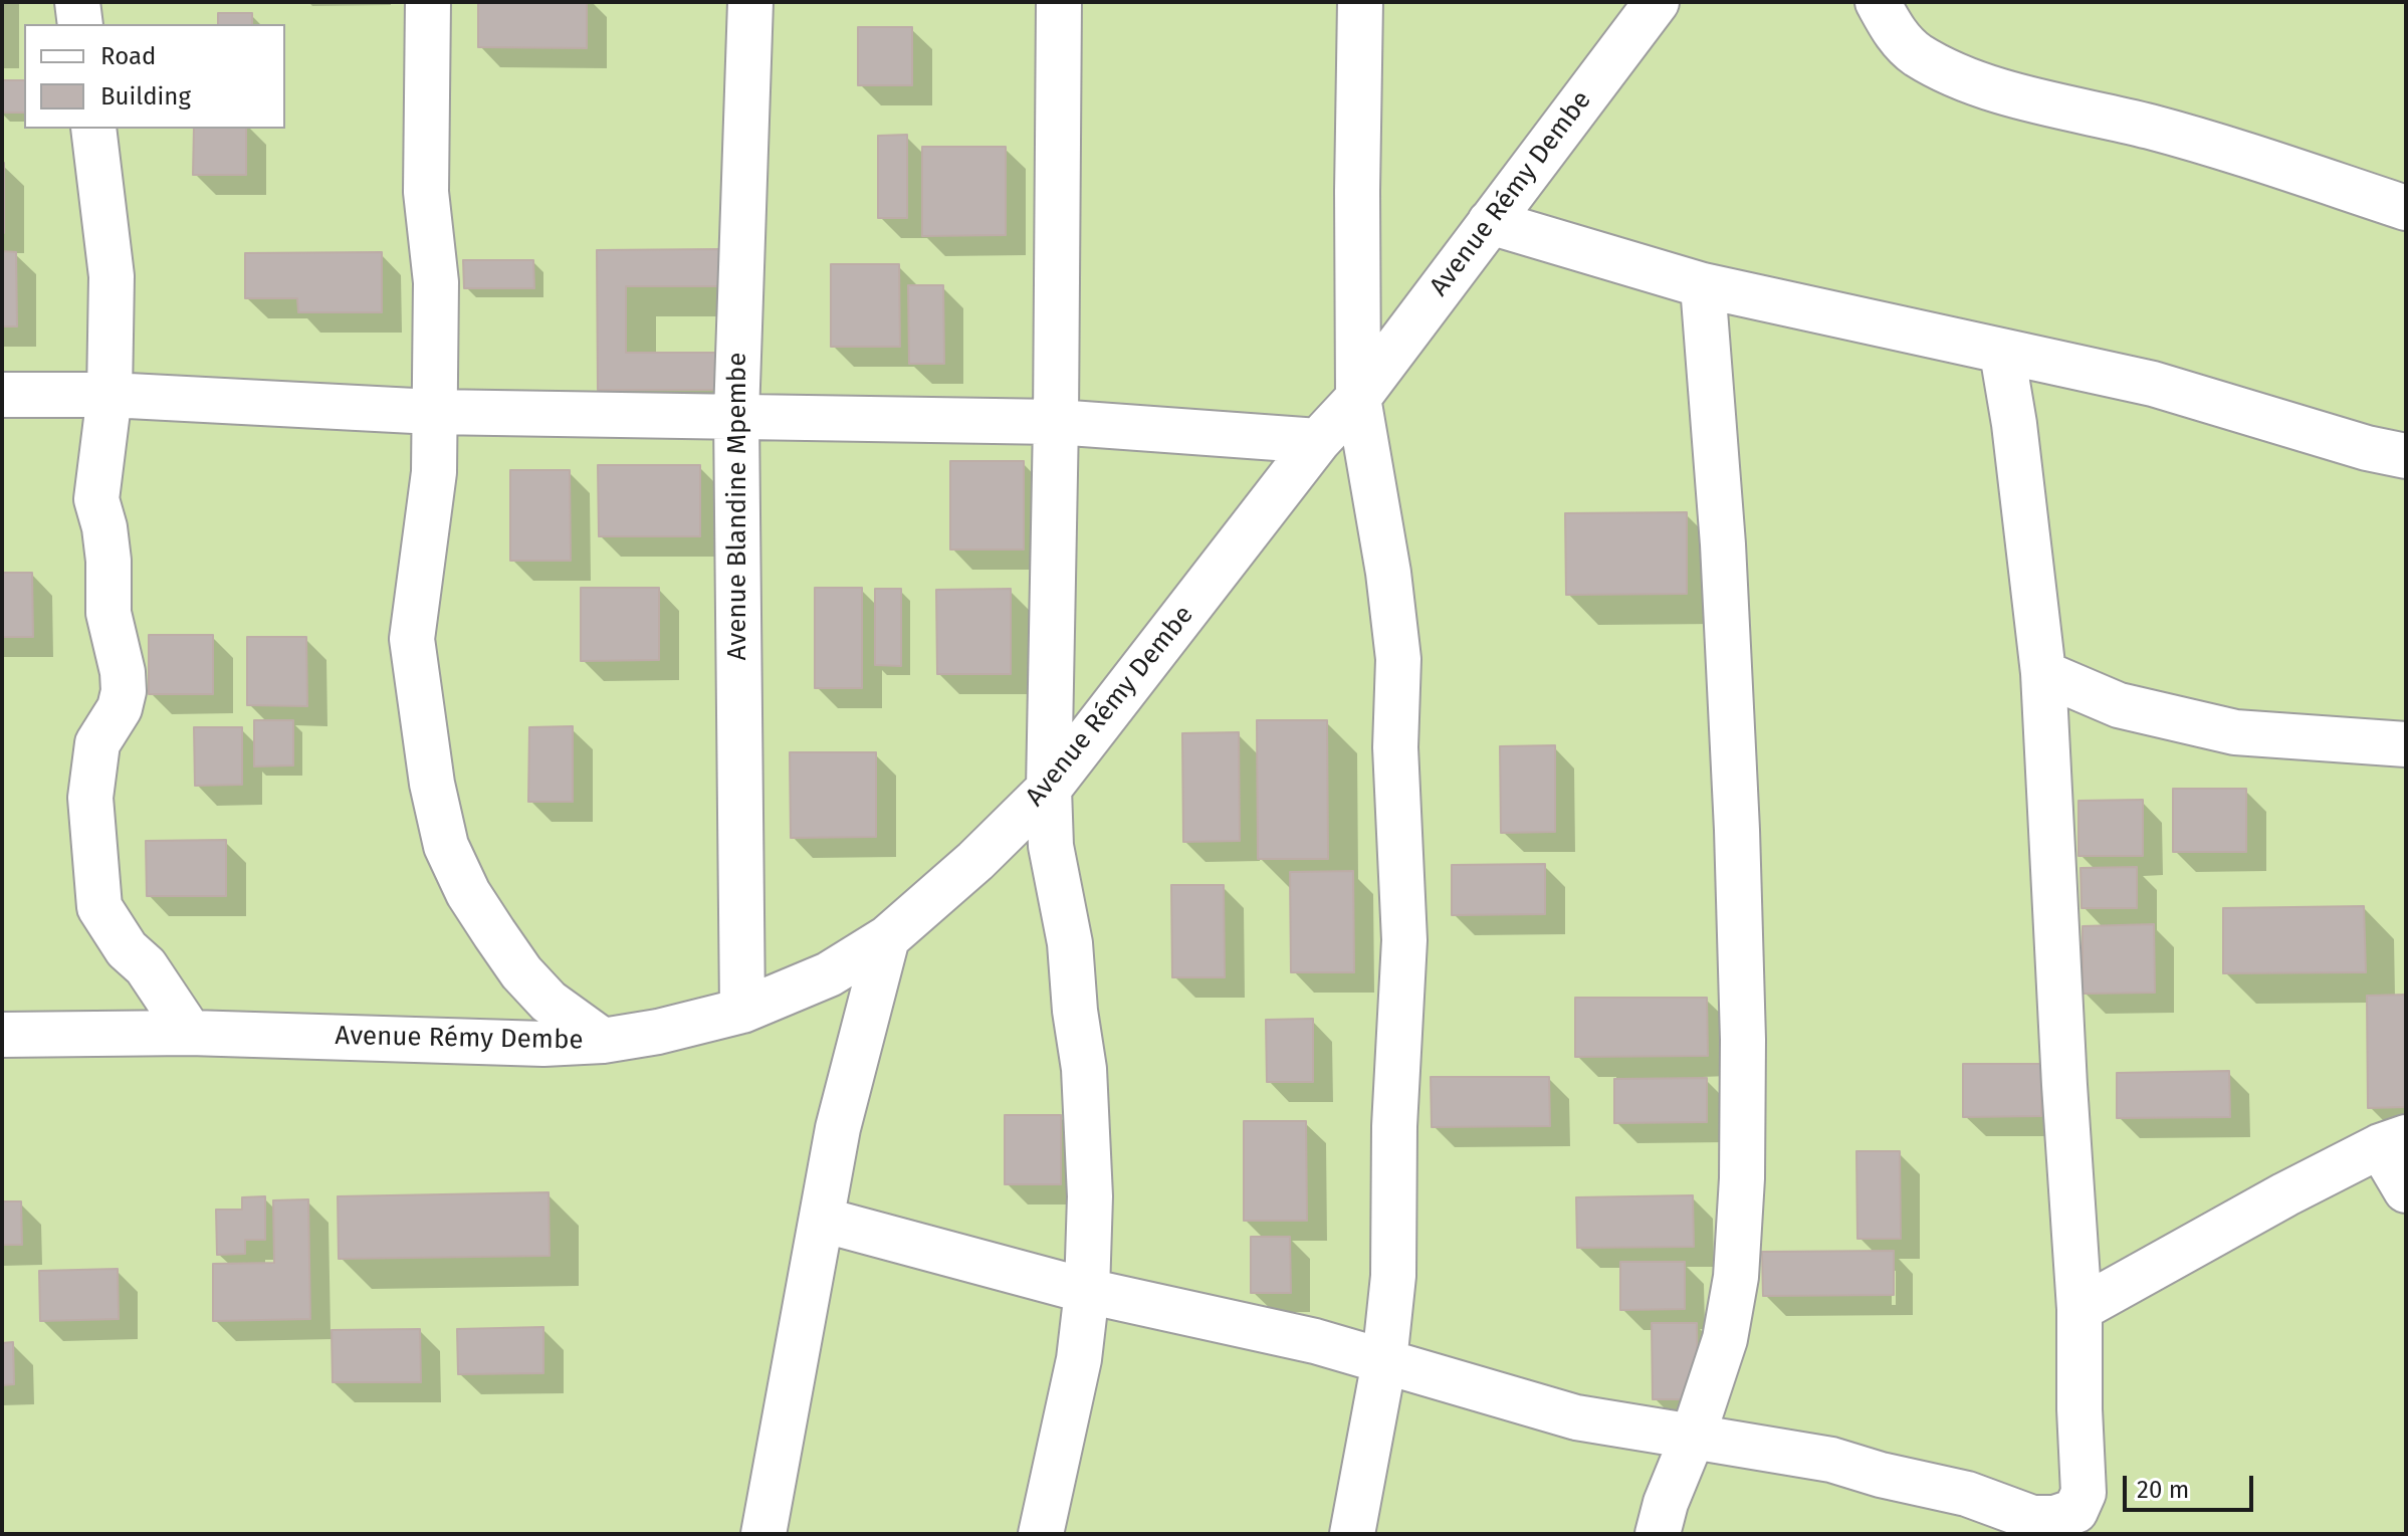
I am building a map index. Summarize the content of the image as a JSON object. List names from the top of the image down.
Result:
{
  "streets": {
    "street": ["Avenue Rémy Dembe", "Avenue Blandine Mpembe"]
  },
  "crossings": [
    ["Avenue Rémy Dembe", "Avenue Blandine Mpembe"]
  ],
  "legend": ["Road", "Building"],
  "scale_bar": "20 m"
}
